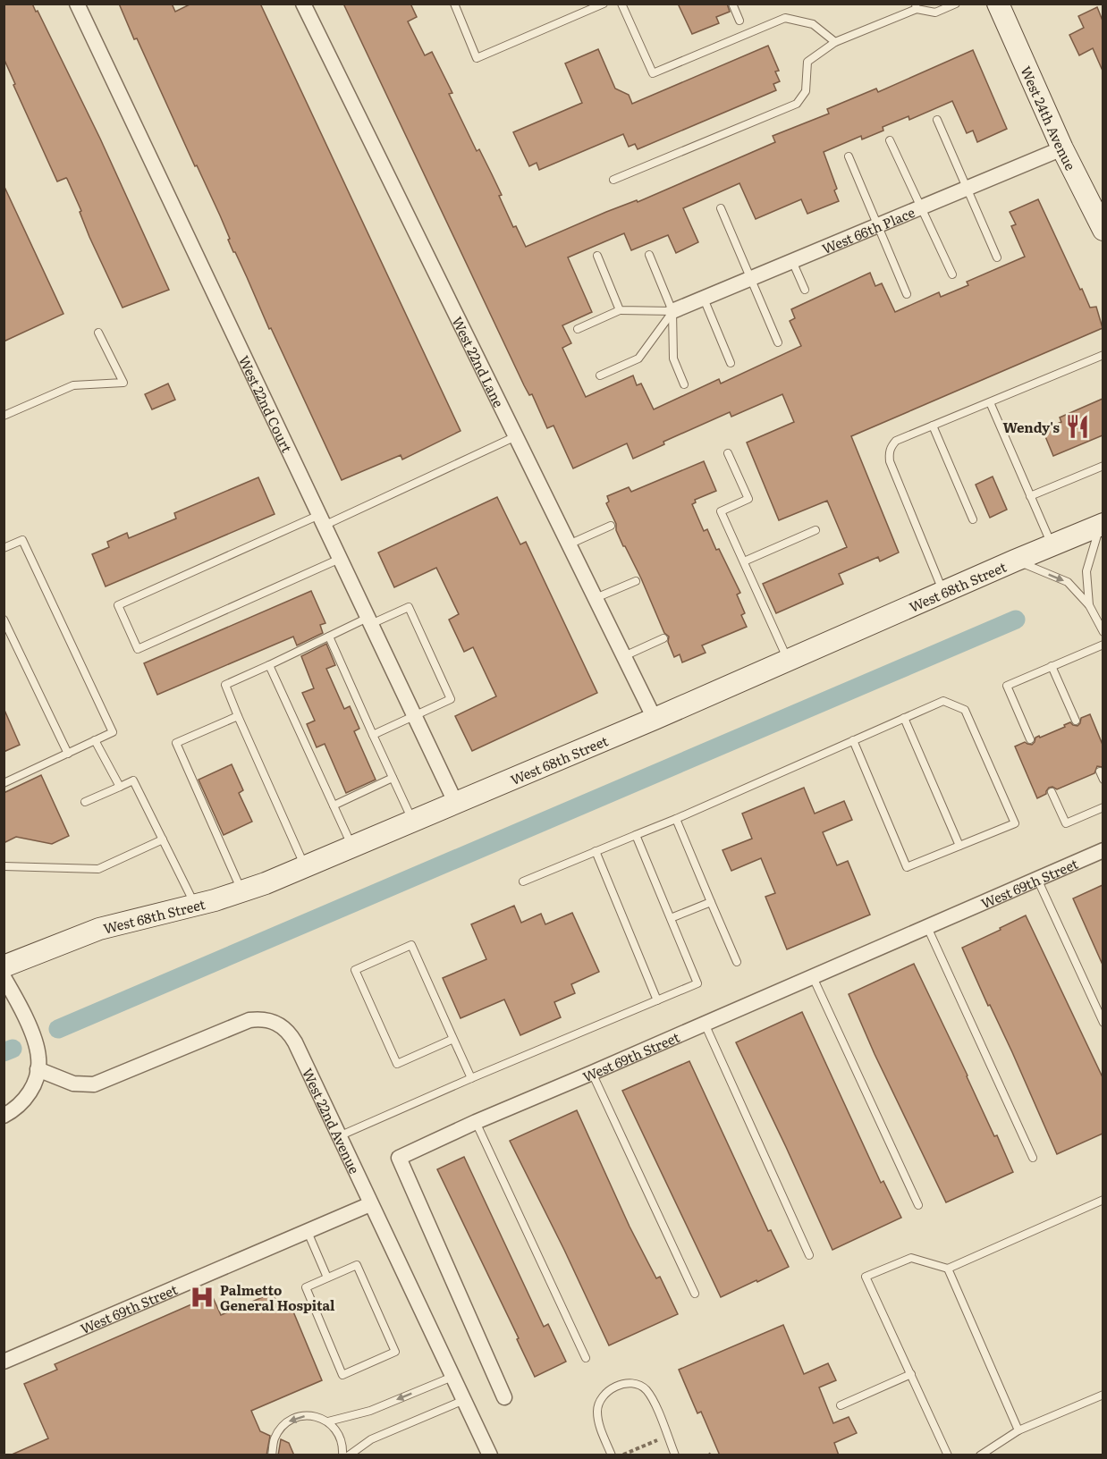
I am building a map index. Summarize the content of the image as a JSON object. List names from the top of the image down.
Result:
{
  "streets": {
    "main road": ["West 24th Avenue", "West 68th Street"],
    "street": [
      "West 66th Place",
      "West 22nd Lane",
      "West 22nd Court",
      "West 69th Street",
      "West 22nd Avenue"
    ]
  },
  "crossings": [
    ["West 24th Avenue", "West 66th Place"],
    ["West 22nd Lane", "West 68th Street"],
    ["West 22nd Court", "West 68th Street"],
    ["West 69th Street", "West 22nd Avenue"]
  ],
  "places": {
    "restaurant": ["Wendy's"],
    "hospital": ["Palmetto General Hospital"]
  }
}
